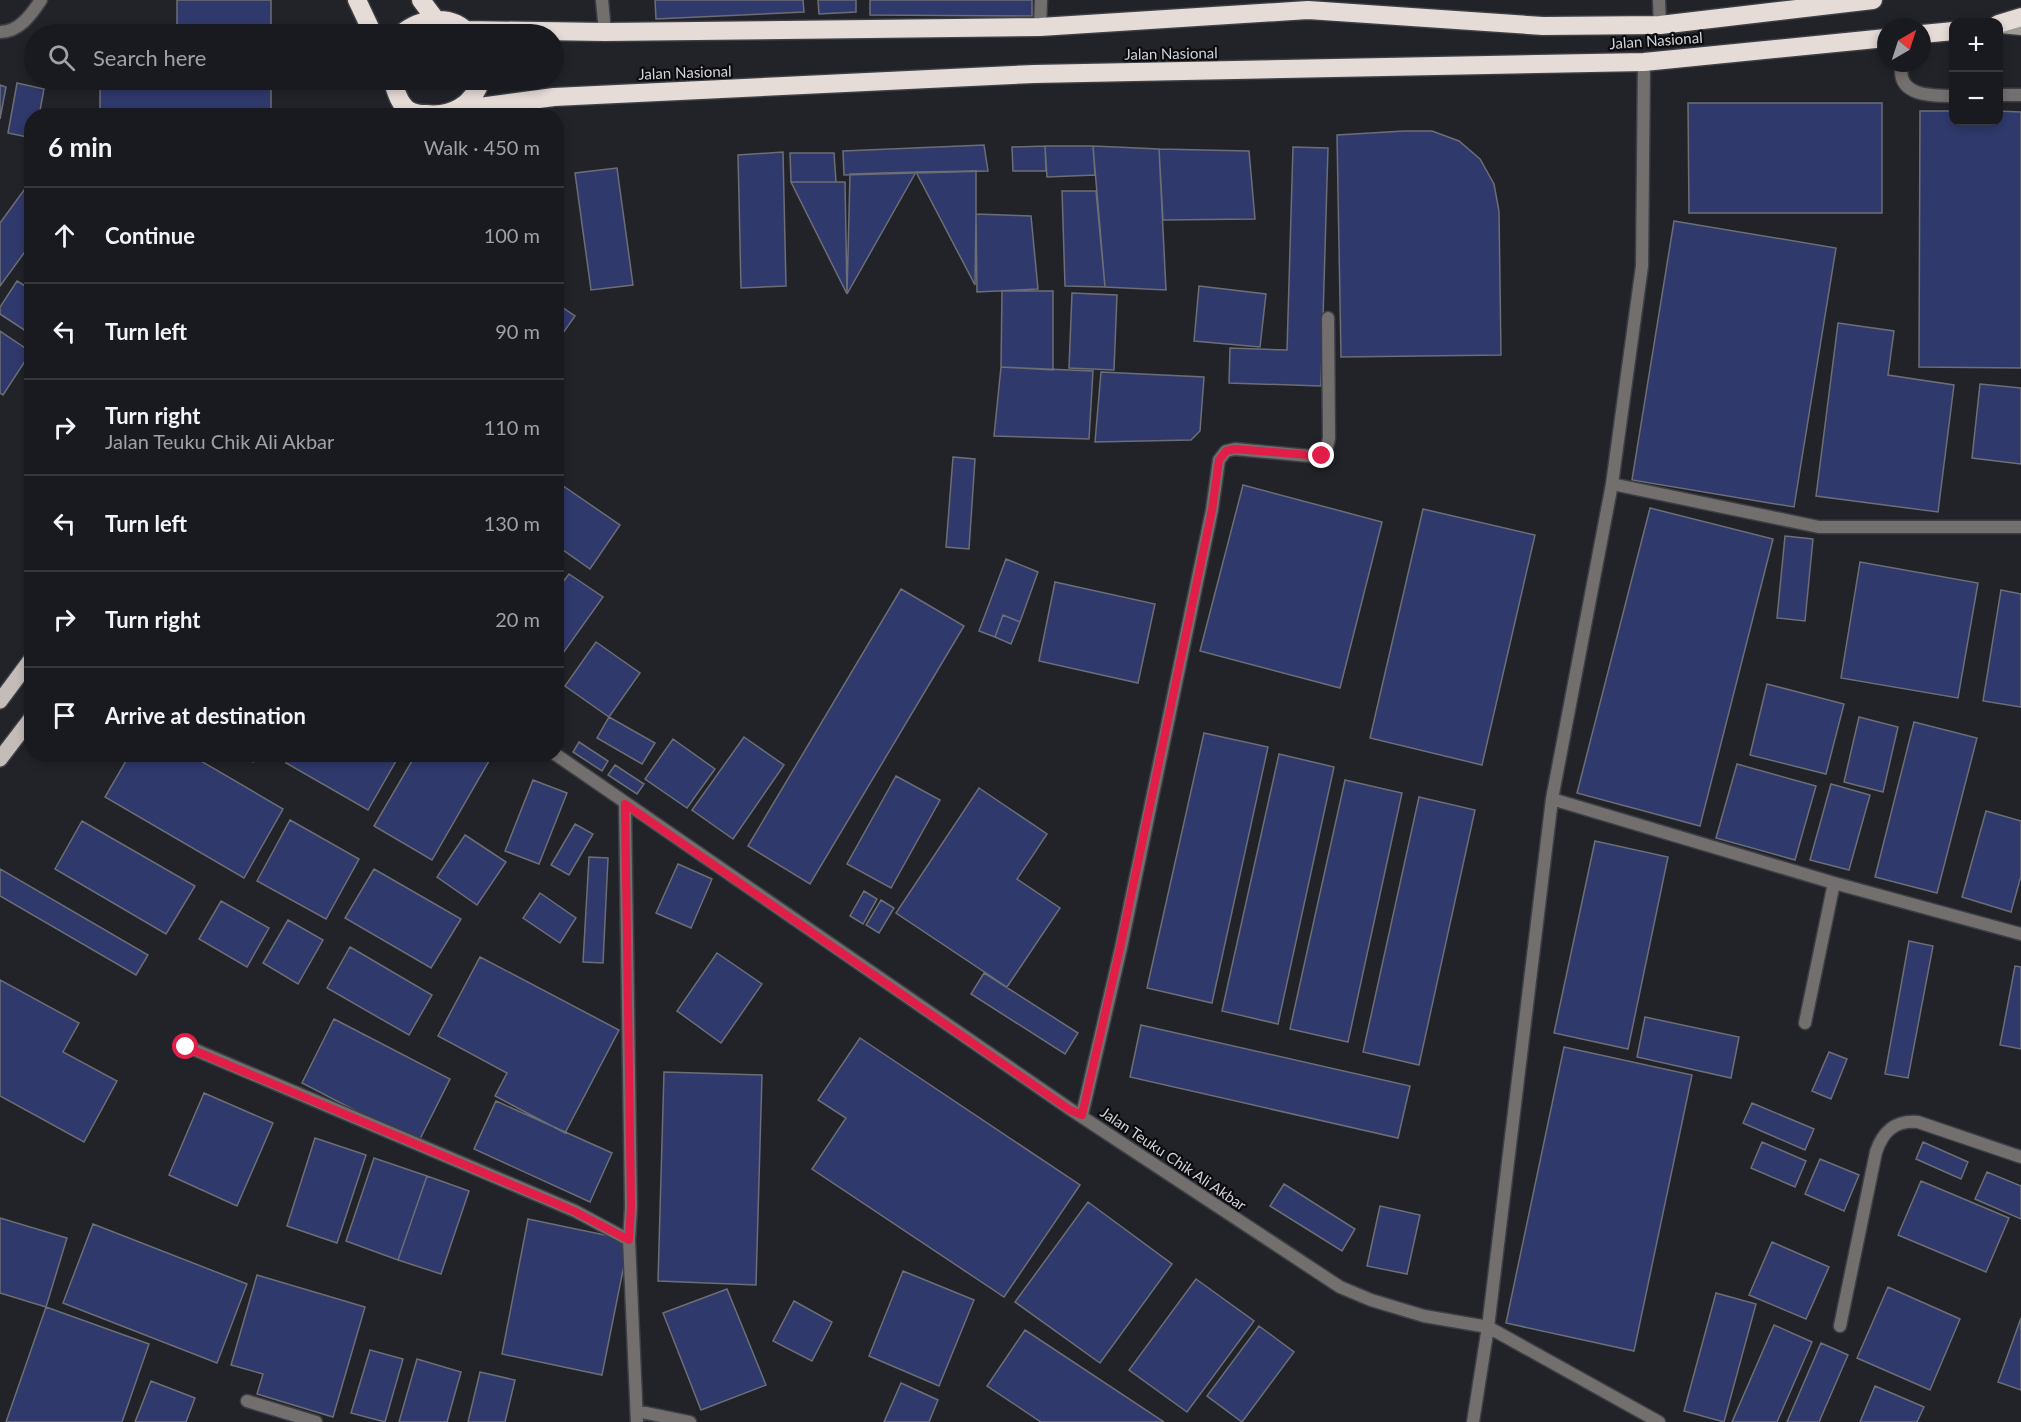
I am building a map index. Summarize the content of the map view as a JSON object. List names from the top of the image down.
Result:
{
  "streets": {
    "highway": ["Jalan Nasional"],
    "street": ["Jalan Teuku Chik Ali Akbar"]
  },
  "north": "top right",
  "page": {
    "map_buttons": ["+", "−"],
    "search": "Search here",
    "heading": ["6 min", "Walk · 450 m"],
    "list": [
      ["Continue", "100 m"],
      ["Turn left", "90 m"],
      ["Turn right", "Jalan Teuku Chik Ali Akbar", "110 m"],
      ["Turn left", "130 m"],
      ["Turn right", "20 m"],
      "Arrive at destination"
    ]
  }
}
